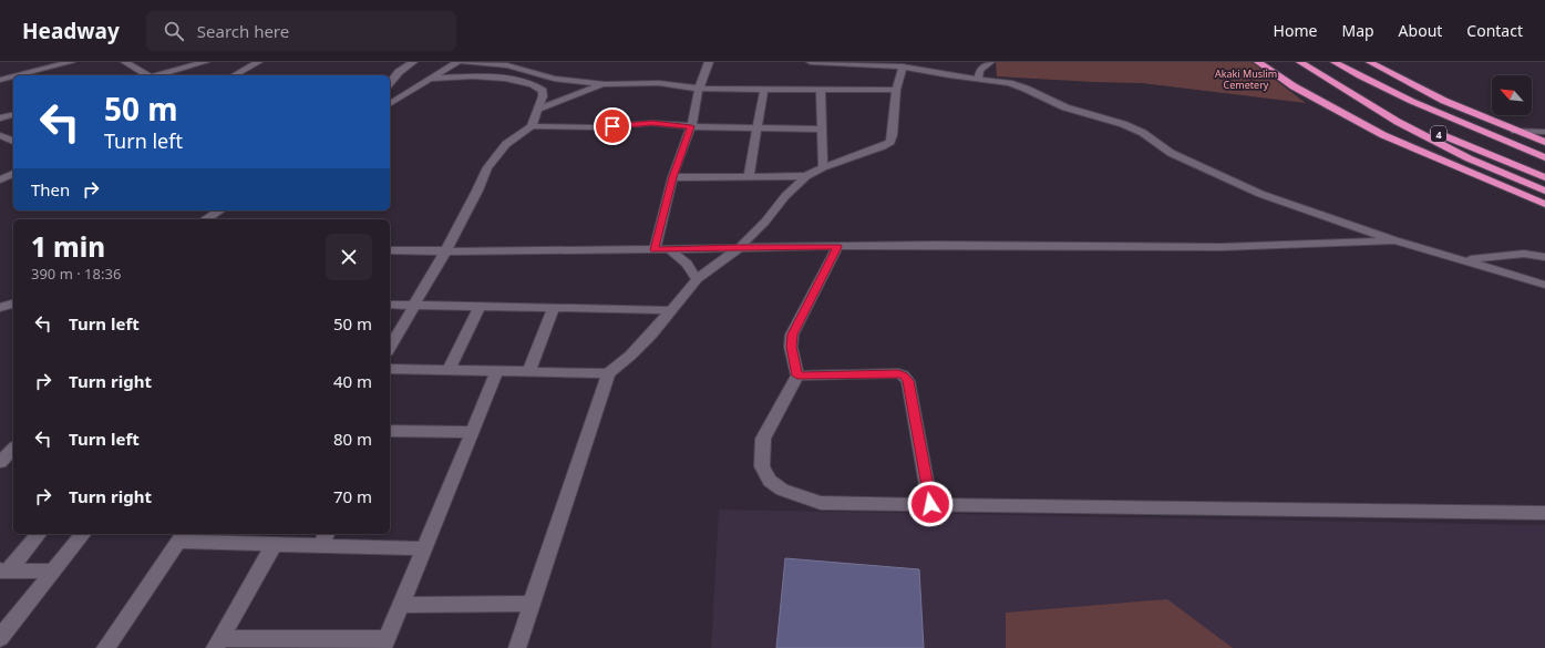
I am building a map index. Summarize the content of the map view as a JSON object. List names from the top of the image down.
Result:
{
  "streets": {
    "highway": ["4"]
  },
  "parks": ["Akaki Muslim Cemetery"],
  "north": "top left",
  "page": {
    "header": "Headway",
    "search": "Search here",
    "nav": [
      "Home",
      "Map",
      "About",
      "Contact"
    ],
    "turn": ["50 m", "Turn left"],
    "then": "Then",
    "heading": ["1 min", "390 m · 18:36"],
    "list": [
      {
        "name": "Turn left",
        "value": "50 m"
      },
      {
        "name": "Turn right",
        "value": "40 m"
      },
      {
        "name": "Turn left",
        "value": "80 m"
      },
      {
        "name": "Turn right",
        "value": "70 m"
      }
    ]
  }
}
